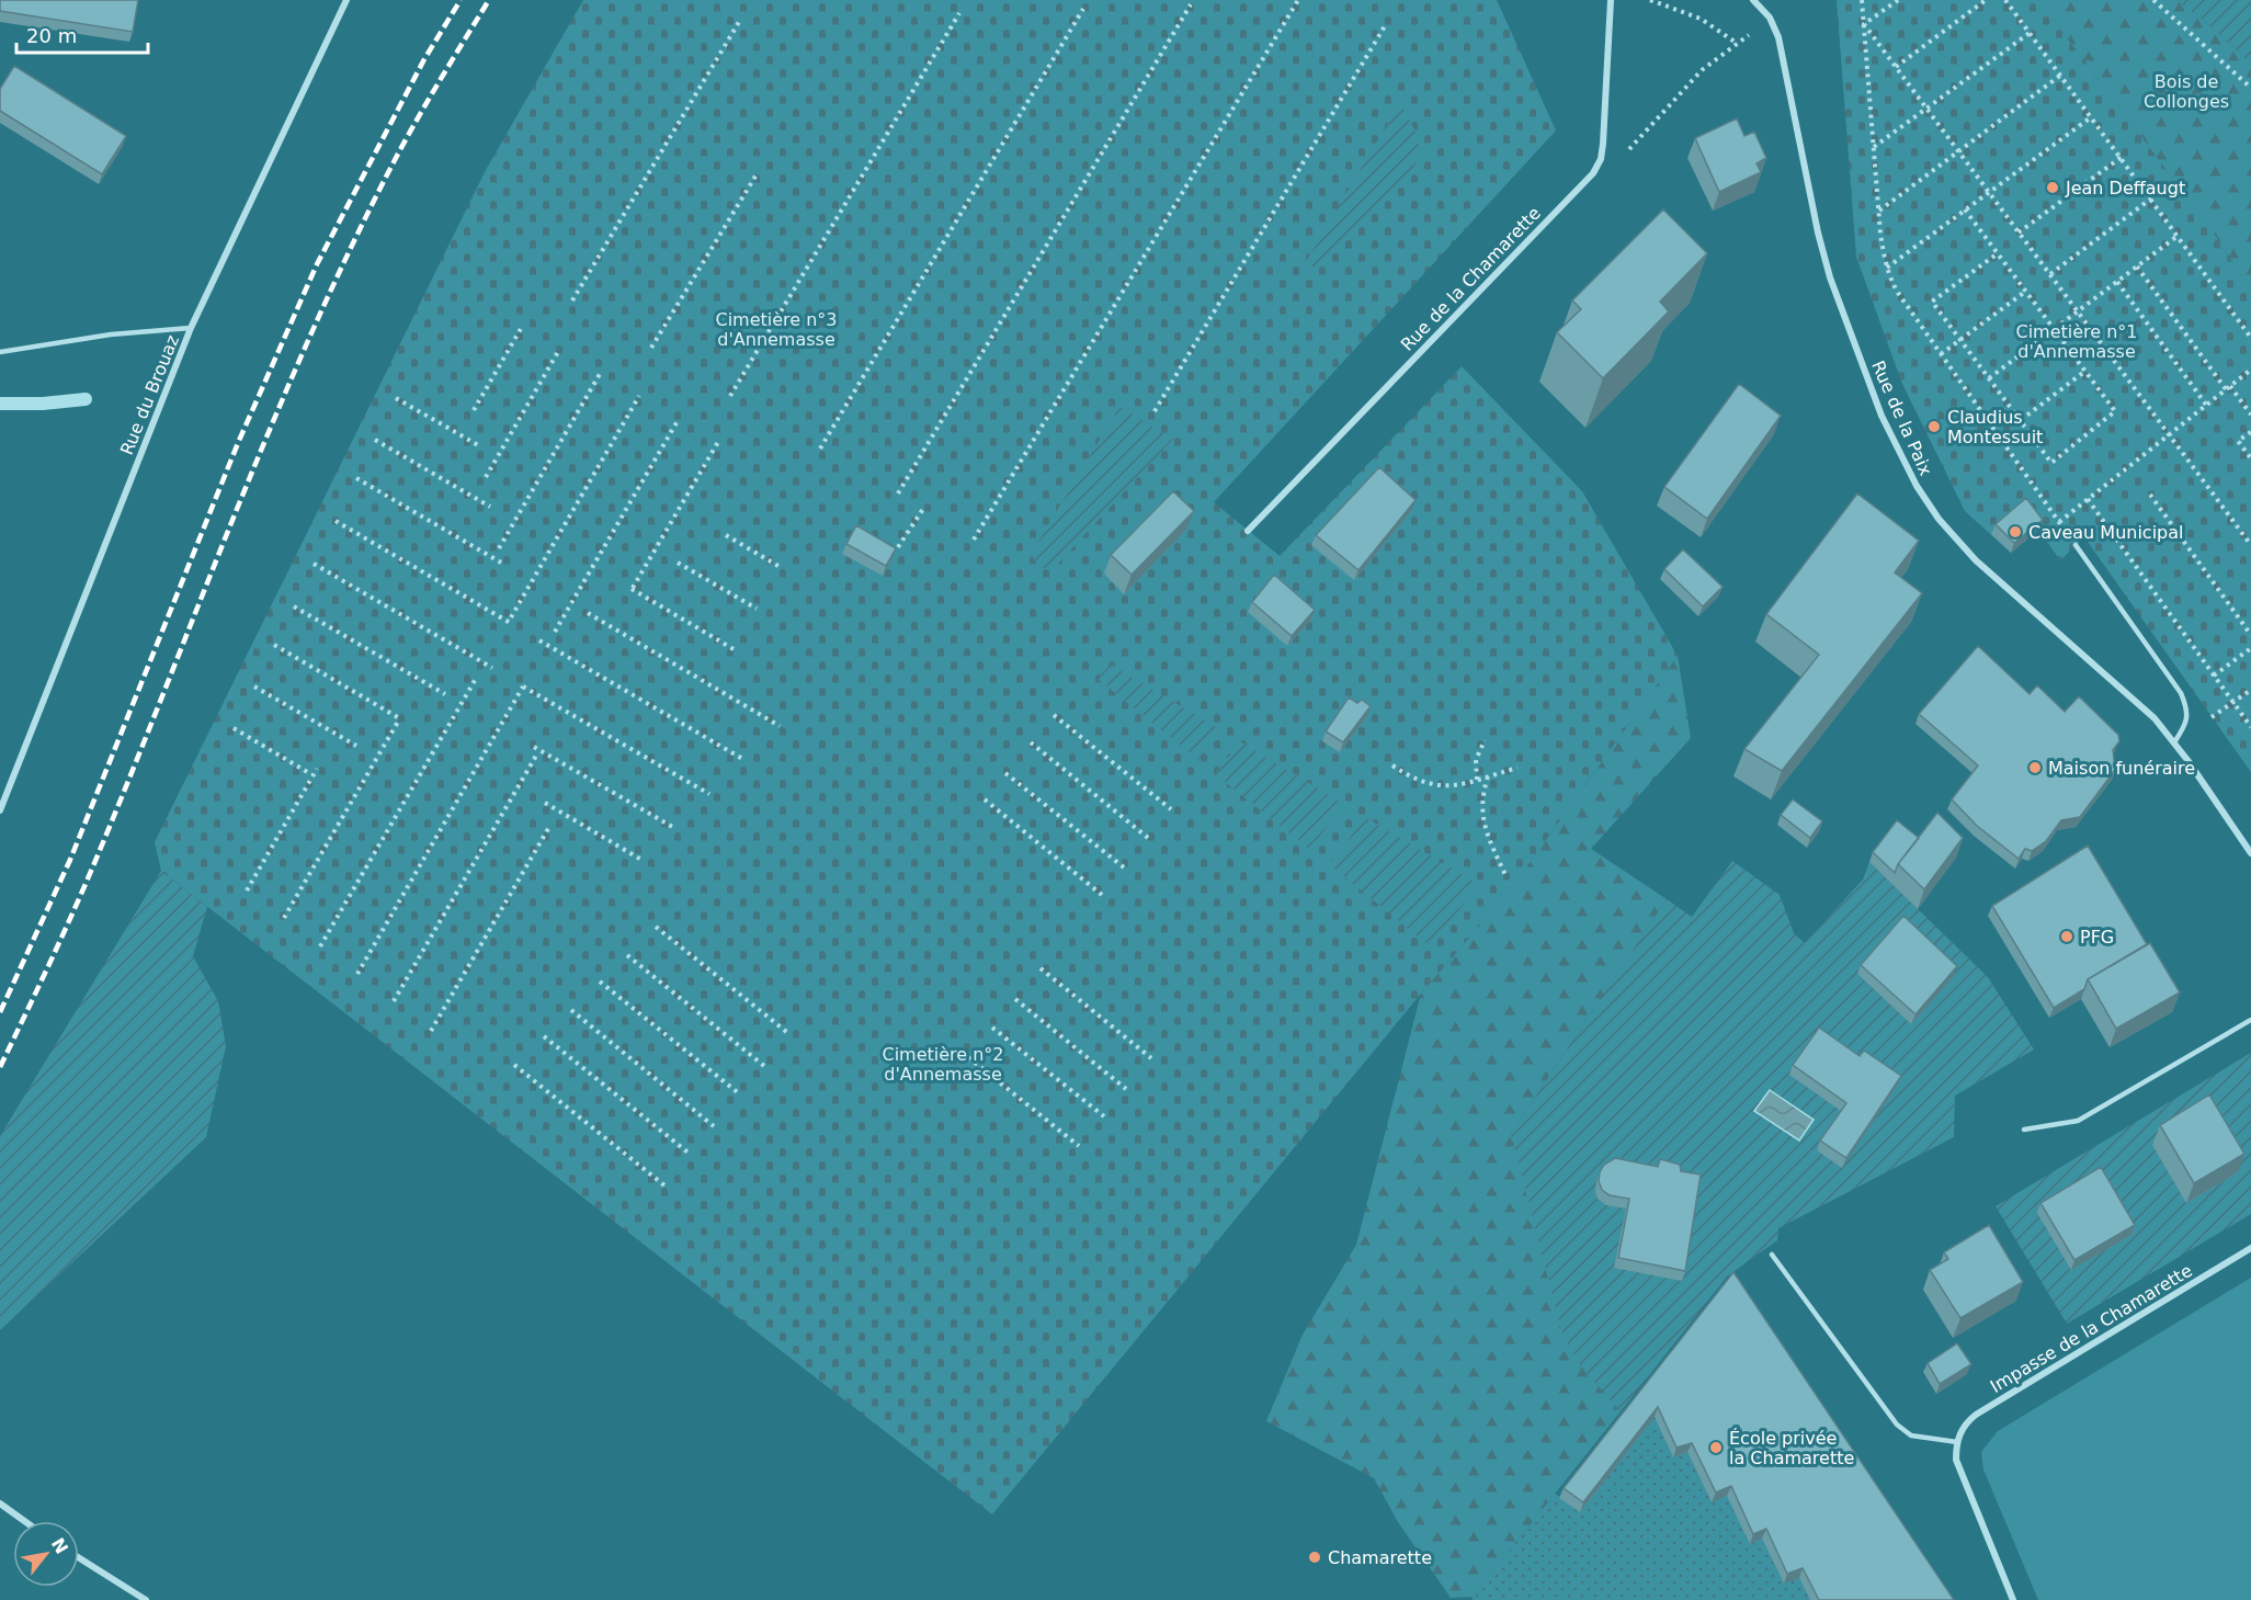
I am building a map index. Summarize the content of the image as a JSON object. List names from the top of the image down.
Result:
{
  "streets": {
    "street": [
      "Rue de la Chamarette",
      "Rue du Brouaz",
      "Rue de la Paix",
      "Impasse de la Chamarette"
    ]
  },
  "parks": [
    "Bois de Collonges",
    "Cimetière n°3 d'Annemasse",
    "Cimetière n°1 d'Annemasse",
    "Cimetière n°2 d'Annemasse"
  ],
  "places": [
    "Jean Deffaugt",
    "Claudius Montessuit",
    "Caveau Municipal",
    "Maison funéraire",
    "PFG",
    "École privée la Chamarette",
    "Chamarette"
  ],
  "scale_bar": "20 m",
  "north": "top right"
}
